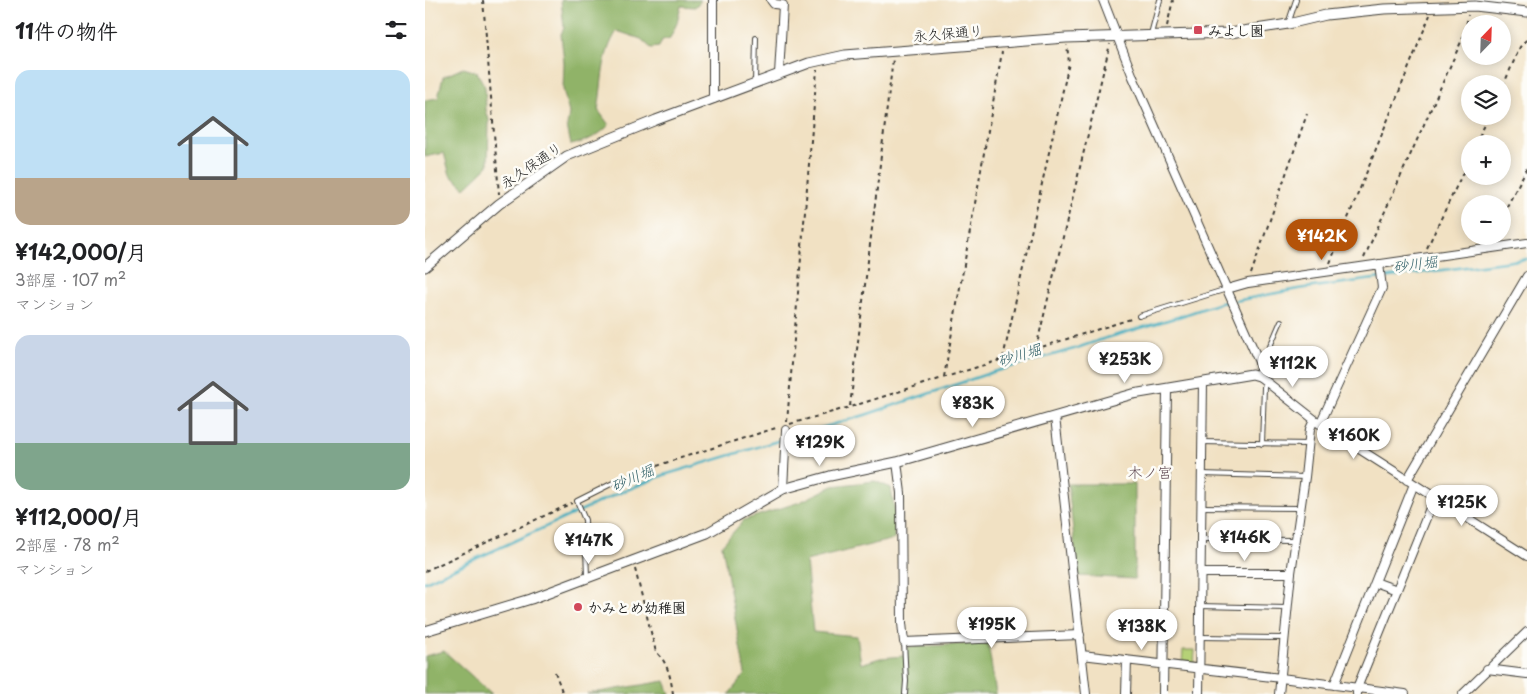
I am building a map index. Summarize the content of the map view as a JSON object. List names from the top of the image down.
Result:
{
  "streets": {
    "street": ["永久保通り"]
  },
  "districts": ["木ノ宮"],
  "water": ["砂川堀"],
  "places": {
    "transit": ["みよし園"],
    "other": ["かみとめ幼稚園"]
  },
  "north": "top right",
  "page": {
    "heading": "11件の物件",
    "map_buttons": ["+", "−"],
    "list": [
      {
        "name": "¥142,000/月",
        "note": "3部屋 · 107 m² · マンション"
      },
      {
        "name": "¥112,000/月",
        "note": "2部屋 · 78 m² · マンション"
      }
    ],
    "price": [
      "¥142K",
      "¥253K",
      "¥112K",
      "¥83K",
      "¥160K",
      "¥129K",
      "¥125K",
      "¥146K",
      "¥147K",
      "¥195K",
      "¥138K"
    ]
  }
}
